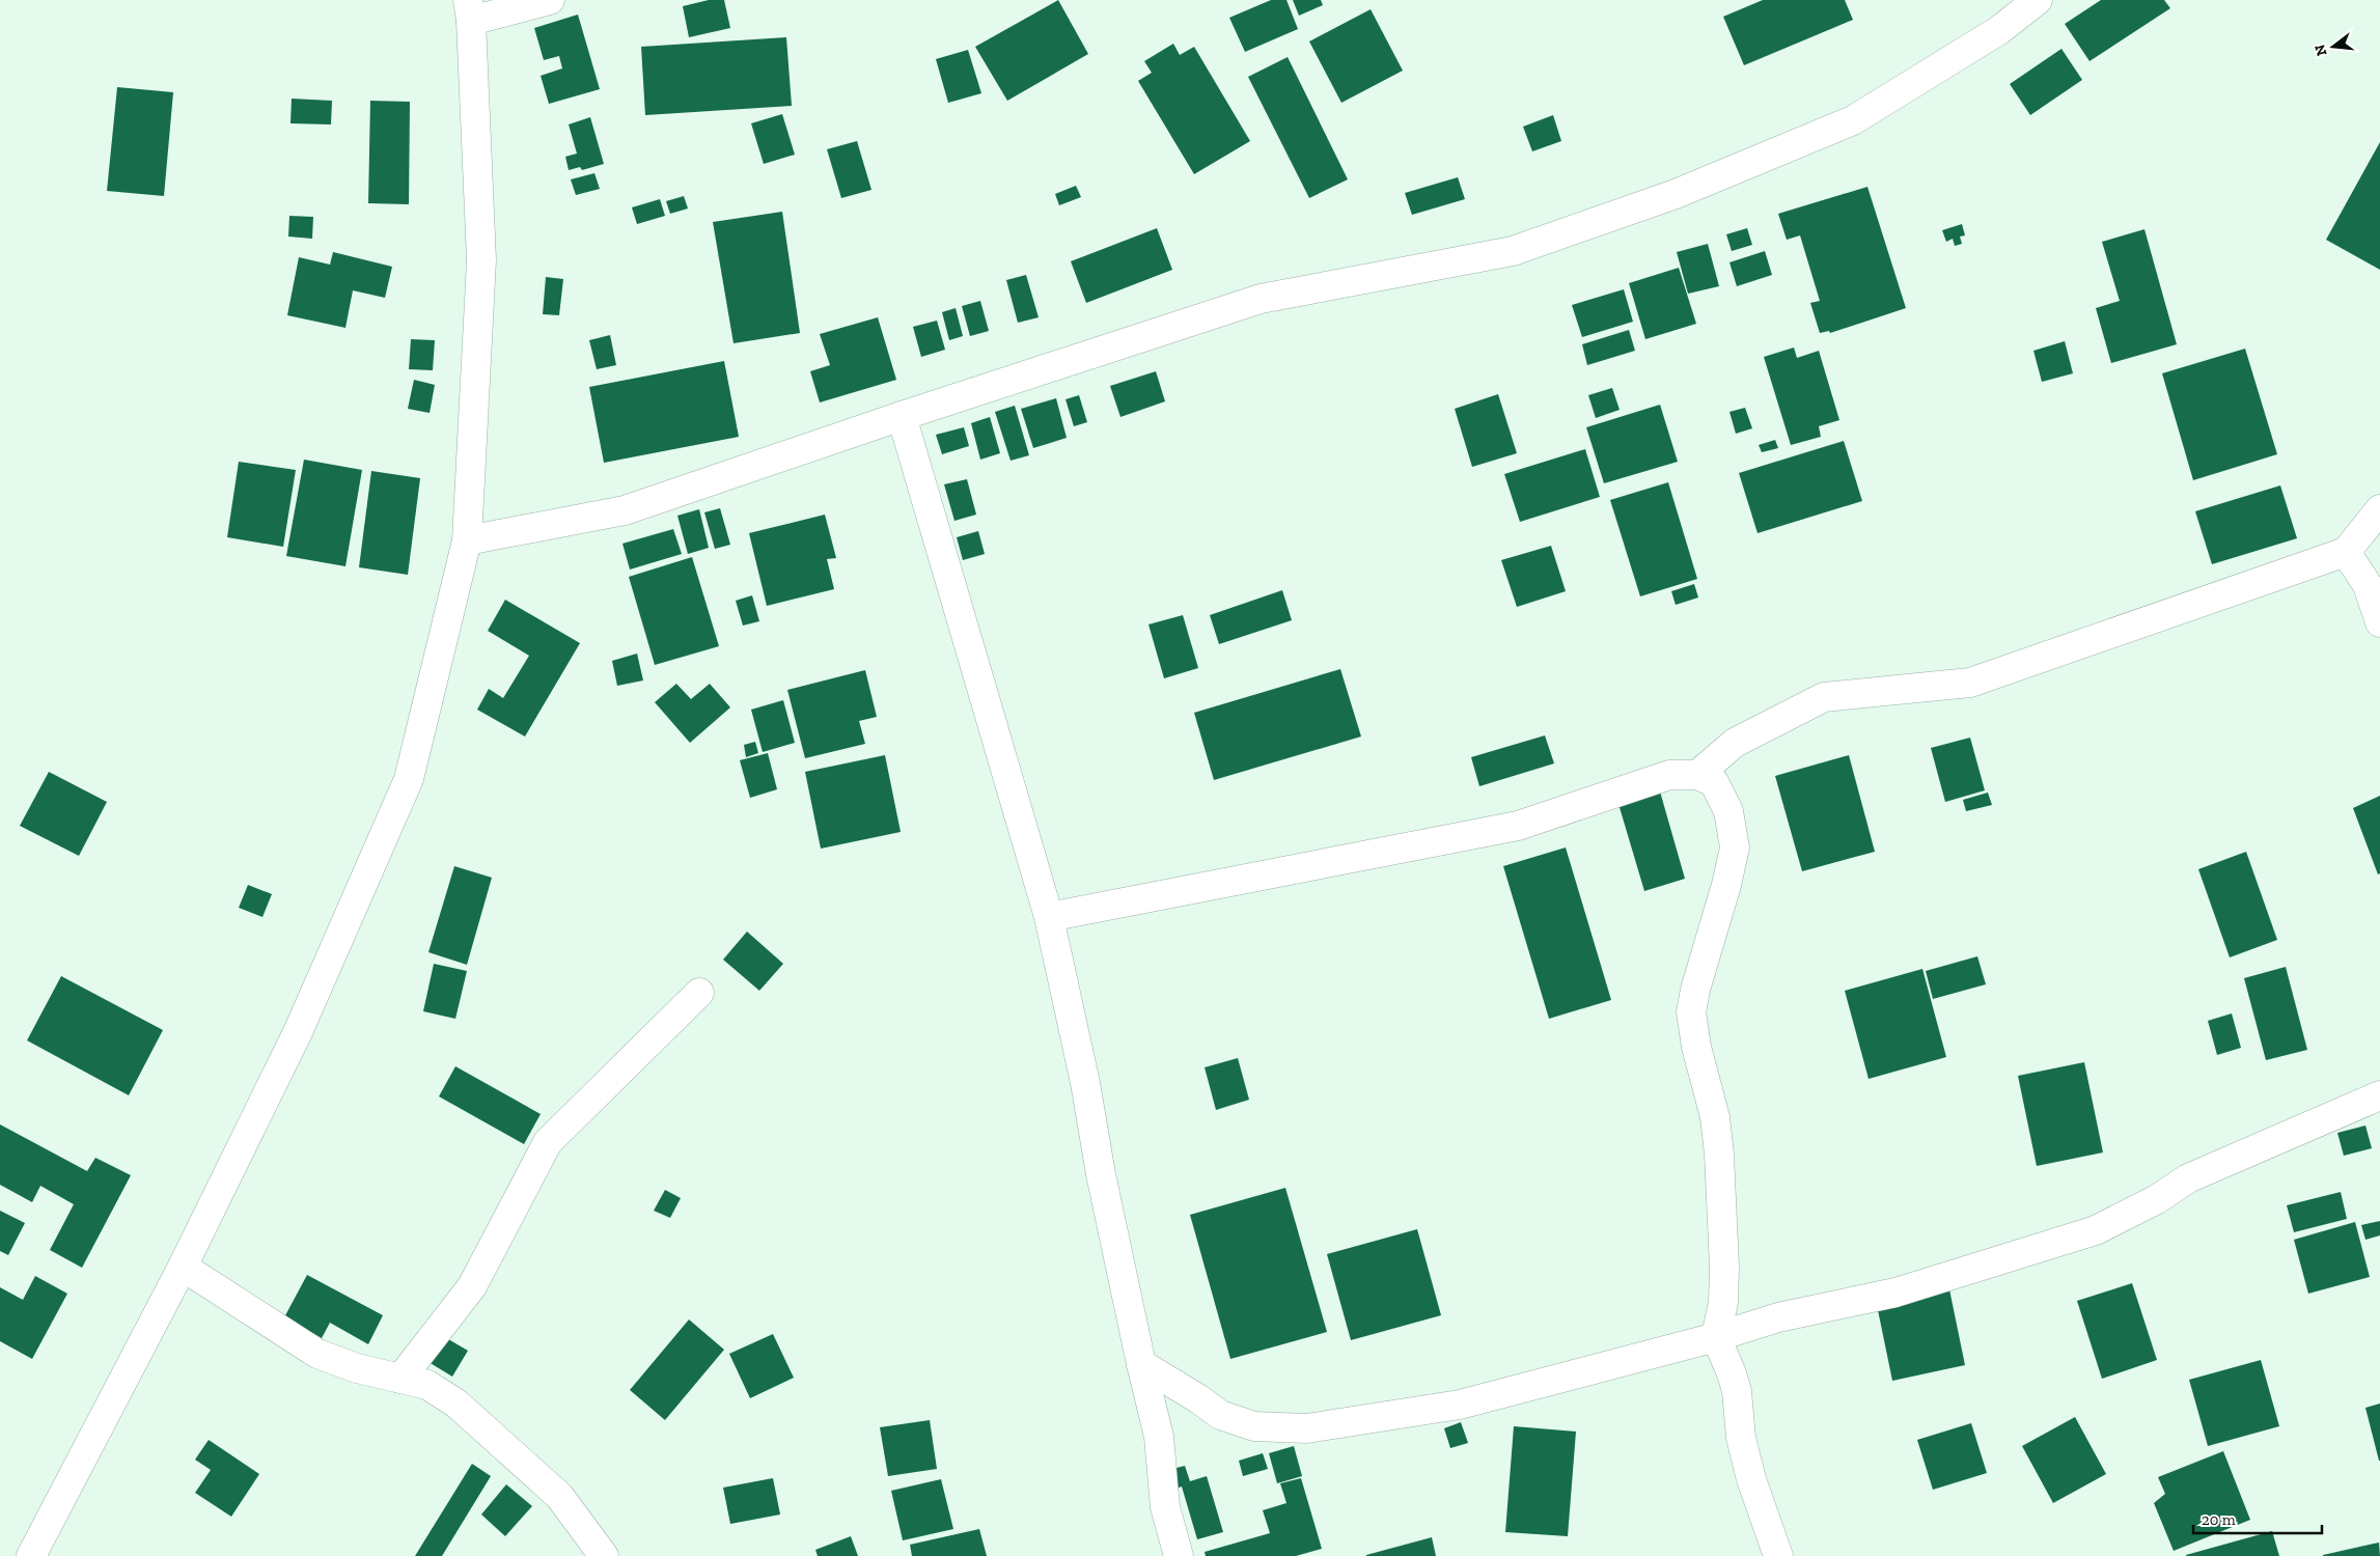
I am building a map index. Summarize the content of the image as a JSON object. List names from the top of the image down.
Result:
{
  "scale_bar": "20 m",
  "north": "left"
}
